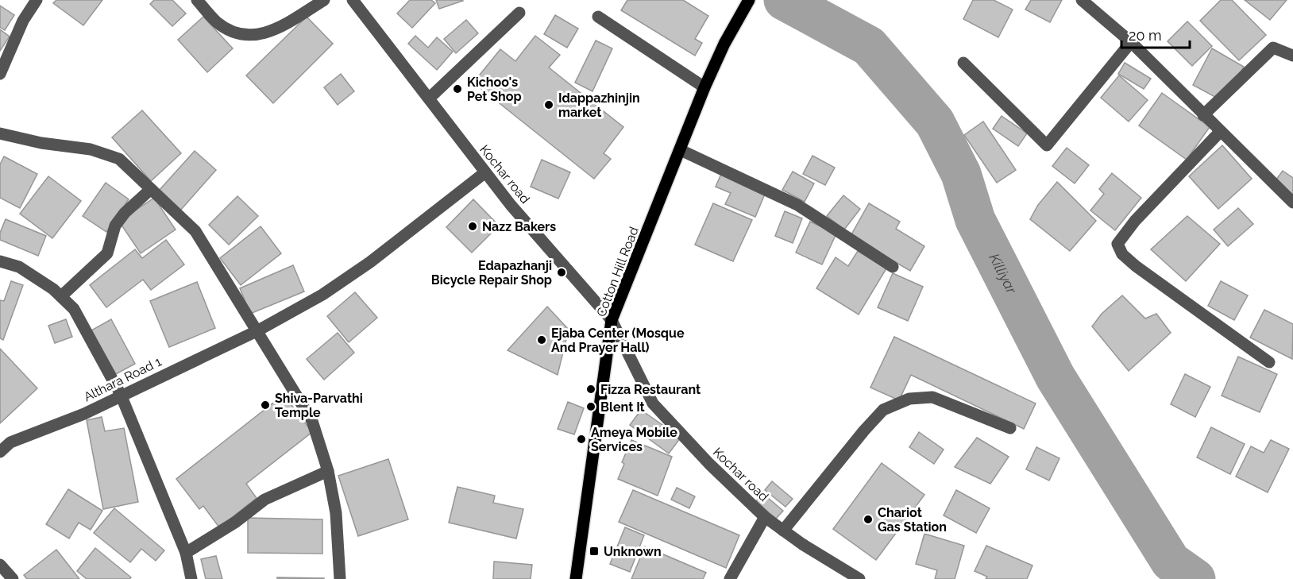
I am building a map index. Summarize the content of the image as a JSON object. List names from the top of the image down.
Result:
{
  "streets": {
    "main road": ["Cotton Hill Road"],
    "street": ["Kochar road", "Althara Road 1"]
  },
  "crossings": [
    ["Kochar road", "Cotton Hill Road"],
    ["Kochar road", "Althara Road 1"]
  ],
  "water": ["Killiyar"],
  "places": {
    "other": [
      "Kichoo's Pet Shop",
      "Idappazhinjin market",
      "Nazz Bakers",
      "Edapazhanji Bicycle Repair Shop",
      "Ejaba Center (Mosque And Prayer Hall)",
      "Fizza Restaurant",
      "Shiva-Parvathi Temple",
      "Blent It",
      "Ameya Mobile Services",
      "Chariot Gas Station"
    ],
    "transit": ["Unknown"]
  },
  "scale_bar": "20 m"
}
